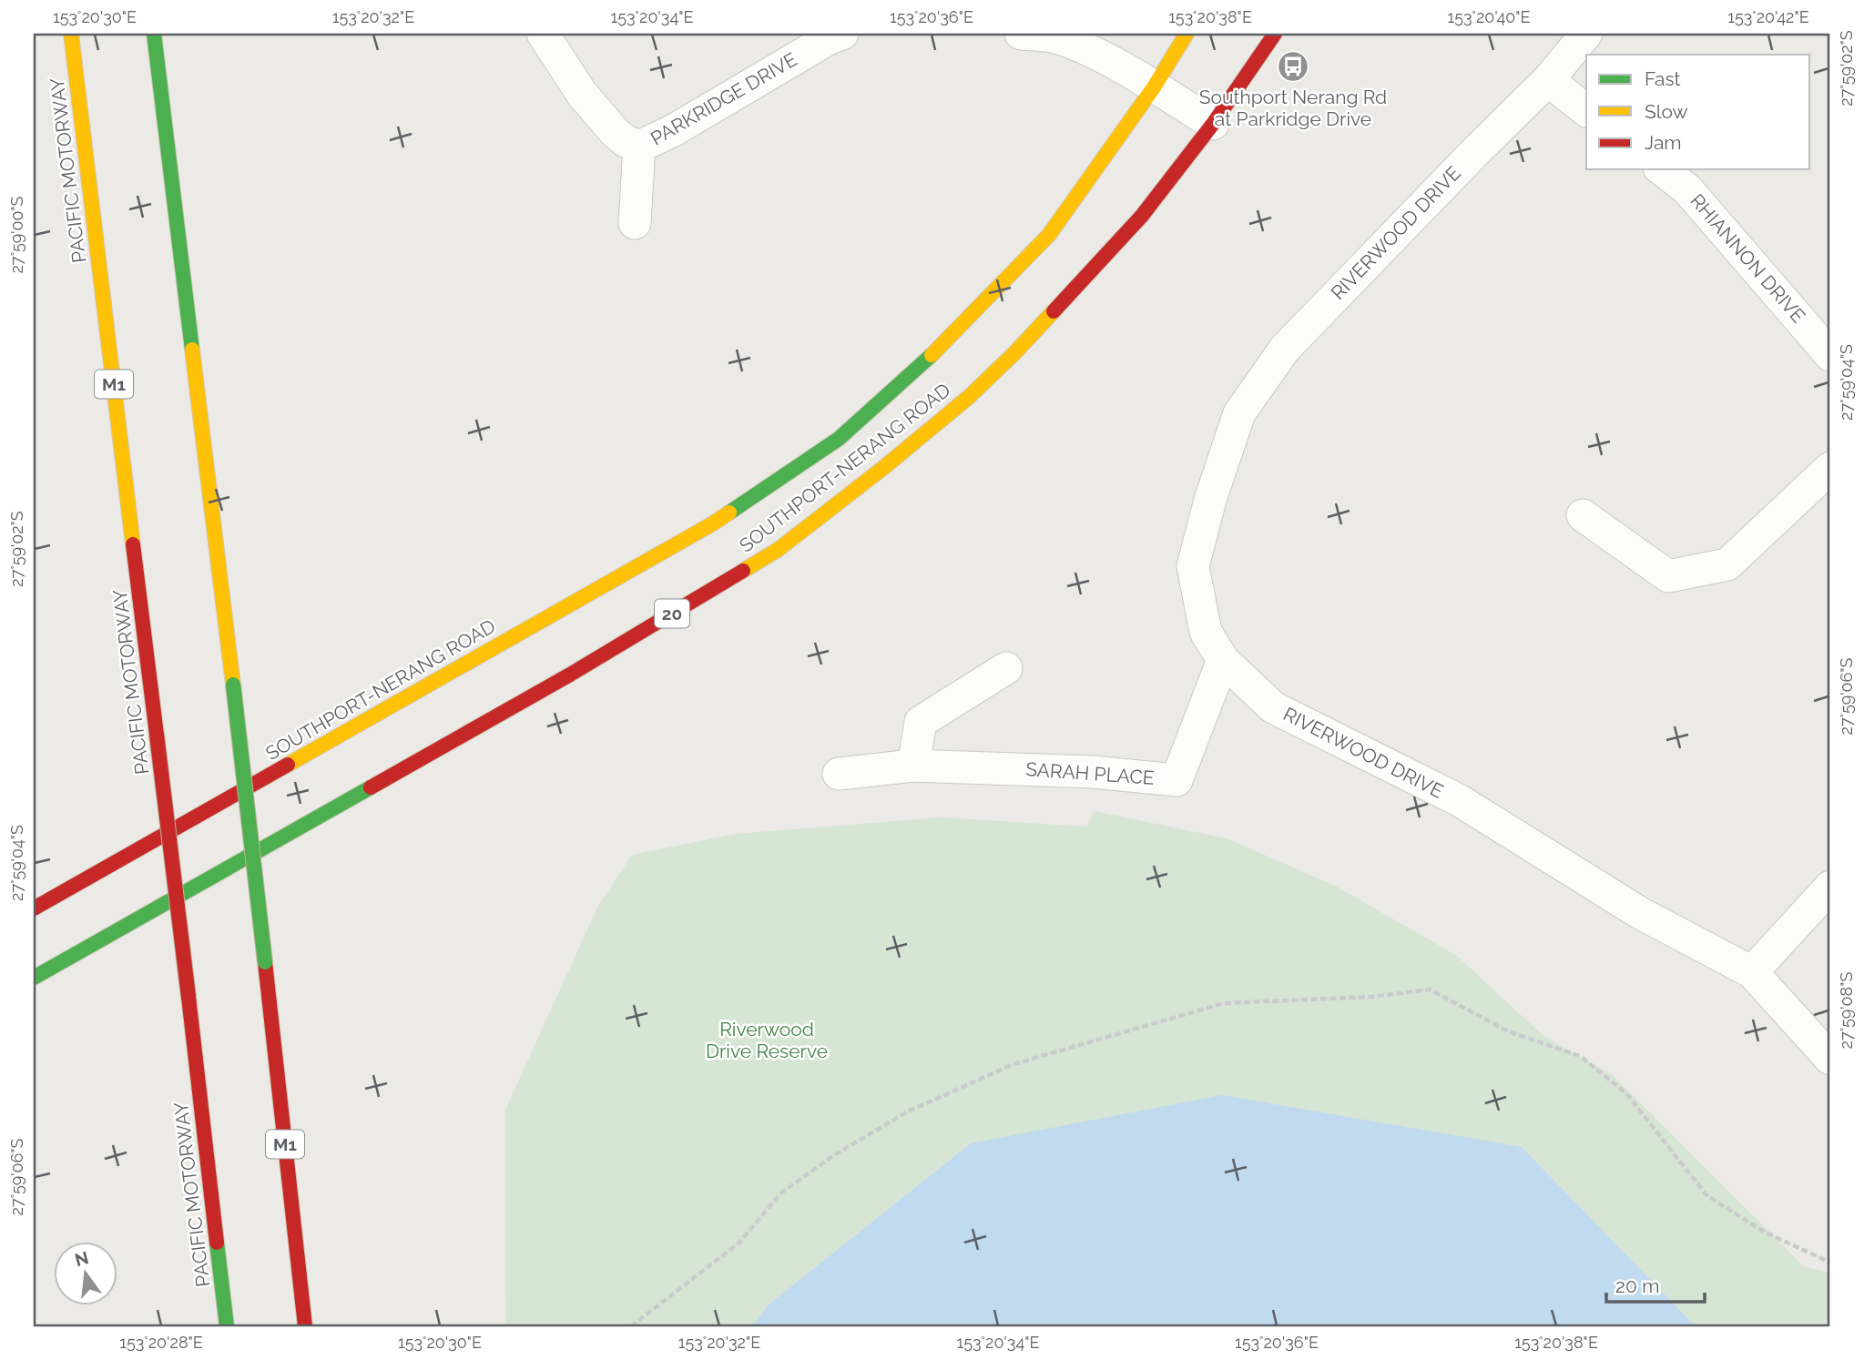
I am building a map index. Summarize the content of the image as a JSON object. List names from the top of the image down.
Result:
{
  "streets": {
    "main road": [
      "PACIFIC MOTORWAY",
      "M1",
      "SOUTHPORT-NERANG ROAD",
      "20"
    ],
    "street": [
      "PARKRIDGE DRIVE",
      "RIVERWOOD DRIVE",
      "RHIANNON DRIVE",
      "SARAH PLACE"
    ]
  },
  "crossings": [
    ["RIVERWOOD DRIVE", "SARAH PLACE"]
  ],
  "parks": ["Riverwood Drive Reserve"],
  "places": {
    "bus stop": ["Southport Nerang Rd at Parkridge Drive"]
  },
  "legend": ["Fast", "Slow", "Jam"],
  "scale_bar": "20 m",
  "north": "top",
  "coordinates": [
    "153°20'30\"E",
    "153°20'32\"E",
    "153°20'34\"E",
    "153°20'36\"E",
    "153°20'38\"E",
    "153°20'40\"E",
    "153°20'42\"E",
    "27°59'02\"S",
    "27°59'00\"S",
    "27°59'04\"S",
    "27°59'06\"S",
    "27°59'08\"S",
    "153°20'28\"E"
  ]
}
